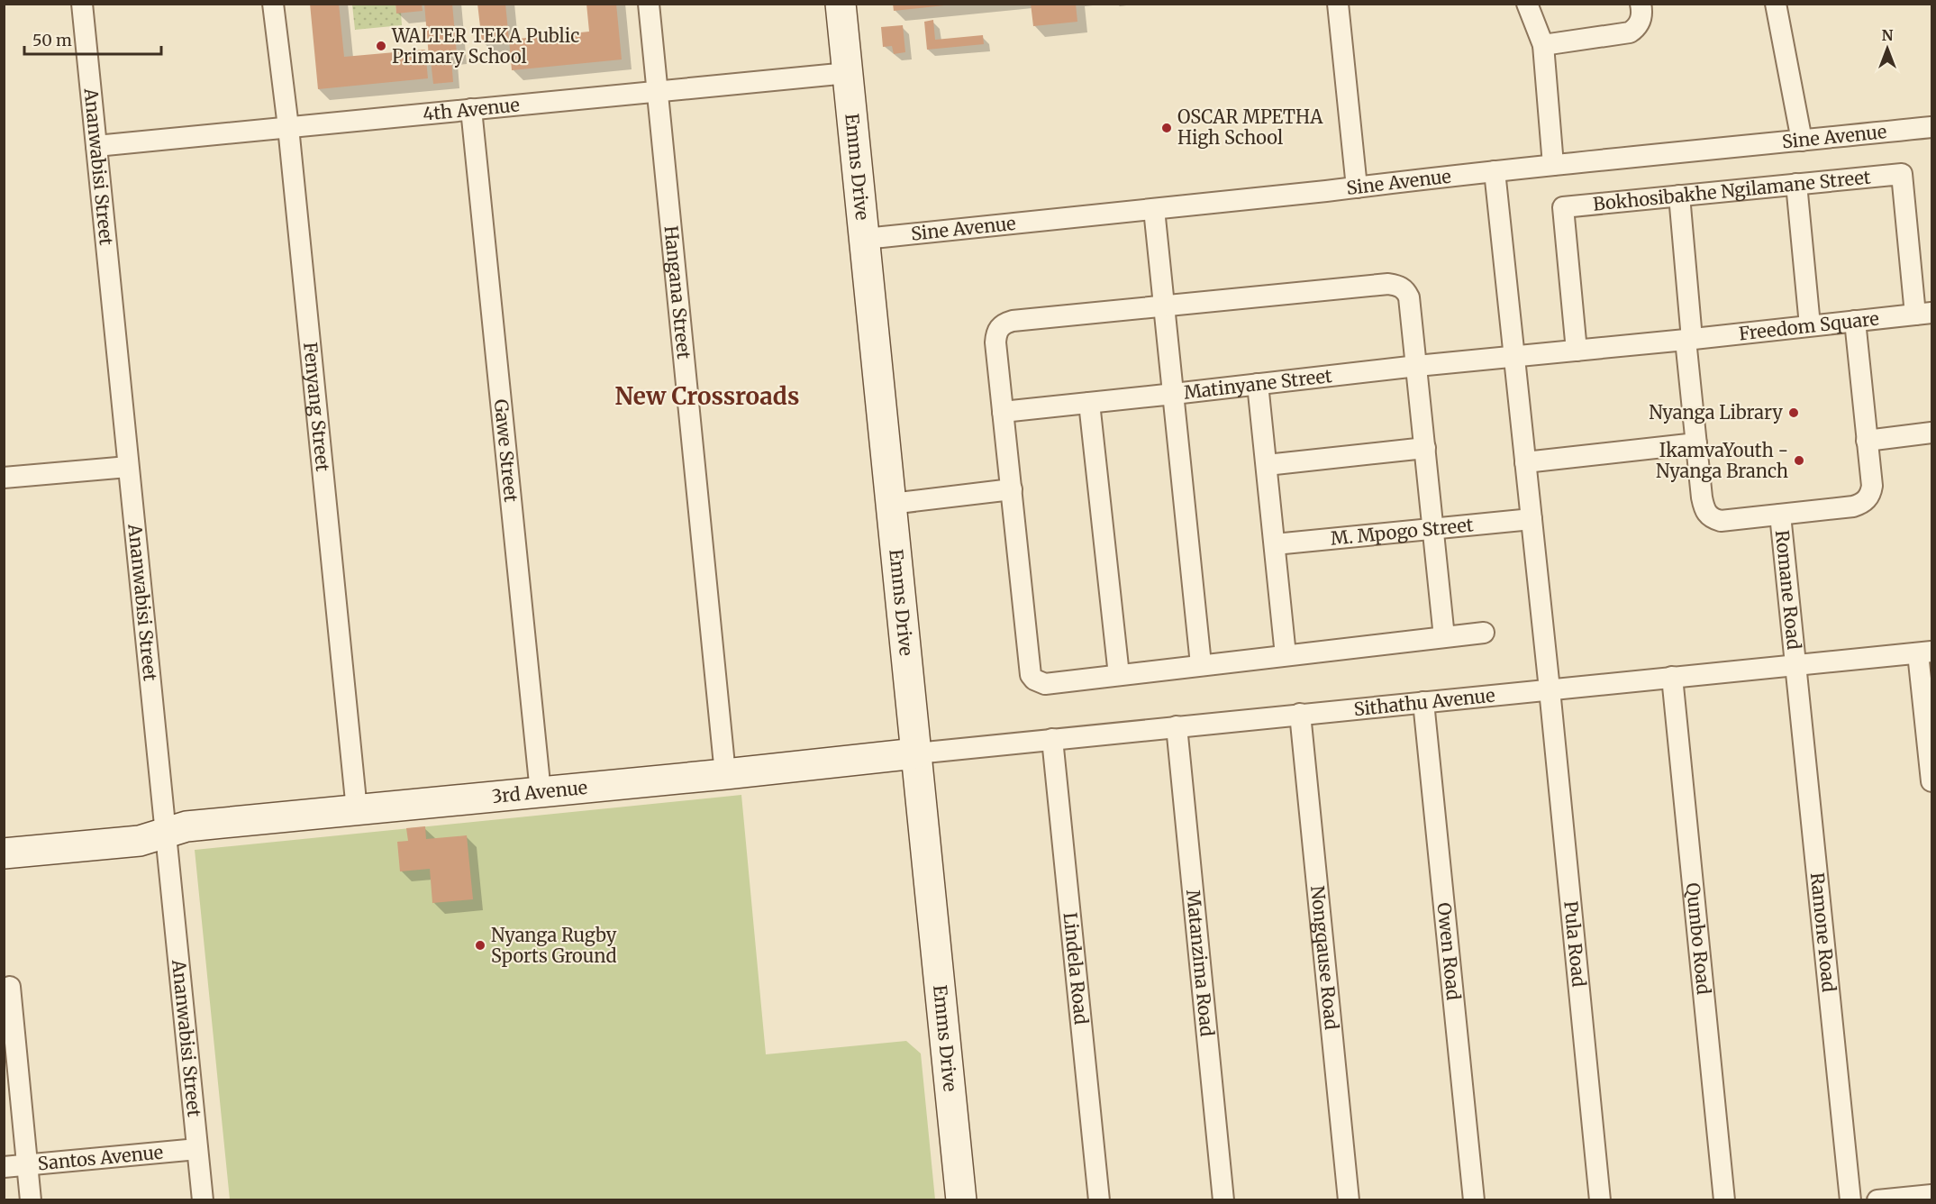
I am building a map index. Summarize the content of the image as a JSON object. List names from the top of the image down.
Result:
{
  "streets": {
    "street": [
      "4th Avenue",
      "Sine Avenue",
      "Ananwabisi Street",
      "Emms Drive",
      "Bokhosibakhe Ngilamane Street",
      "Hangana Street",
      "Freedom Square",
      "Matinyane Street",
      "Fenyang Street",
      "Gawe Street",
      "M. Mpogo Street",
      "Romane Road",
      "Sithathu Avenue",
      "3rd Avenue",
      "Ramone Road",
      "Qumbo Road",
      "Pula Road",
      "Owen Road",
      "Nongqause Road",
      "Matanzima Road",
      "Lindela Road",
      "Santos Avenue"
    ]
  },
  "crossings": [
    ["4th Avenue", "Ananwabisi Street"],
    ["4th Avenue", "Emms Drive"],
    ["4th Avenue", "Hangana Street"],
    ["4th Avenue", "Fenyang Street"],
    ["4th Avenue", "Gawe Street"],
    ["Sine Avenue", "Emms Drive"],
    ["Sine Avenue", "Pula Road"],
    ["Ananwabisi Street", "3rd Avenue"],
    ["Ananwabisi Street", "Santos Avenue"],
    ["Emms Drive", "Sithathu Avenue"],
    ["Emms Drive", "3rd Avenue"],
    ["Bokhosibakhe Ngilamane Street", "Freedom Square"],
    ["Bokhosibakhe Ngilamane Street", "Matinyane Street"],
    ["Hangana Street", "3rd Avenue"],
    ["Freedom Square", "Matinyane Street"],
    ["Matinyane Street", "Pula Road"],
    ["Fenyang Street", "3rd Avenue"],
    ["Gawe Street", "3rd Avenue"],
    ["M. Mpogo Street", "Pula Road"],
    ["Romane Road", "Sithathu Avenue"],
    ["Romane Road", "Ramone Road"],
    ["Sithathu Avenue", "3rd Avenue"],
    ["Sithathu Avenue", "Ramone Road"],
    ["Sithathu Avenue", "Qumbo Road"],
    ["Sithathu Avenue", "Pula Road"],
    ["Sithathu Avenue", "Owen Road"],
    ["Sithathu Avenue", "Nongqause Road"],
    ["Sithathu Avenue", "Matanzima Road"],
    ["Sithathu Avenue", "Lindela Road"]
  ],
  "districts": ["New Crossroads"],
  "places": [
    "WALTER TEKA Public Primary School",
    "OSCAR MPETHA High School",
    "Nyanga Library",
    "IkamvaYouth - Nyanga Branch",
    "Nyanga Rugby Sports Ground"
  ],
  "scale_bar": "50 m",
  "north": "top"
}
